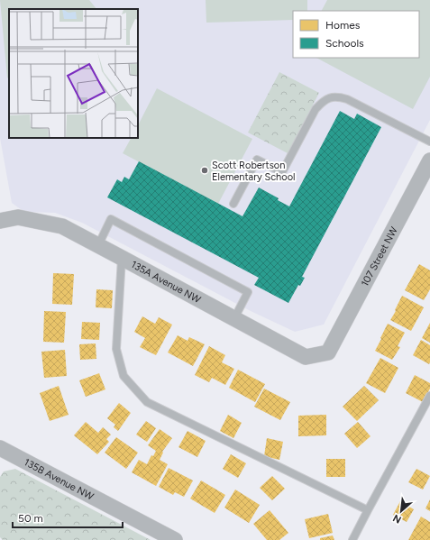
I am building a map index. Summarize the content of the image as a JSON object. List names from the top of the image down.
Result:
{
  "streets": {
    "street": ["107 Street NW", "135A Avenue NW", "135B Avenue NW"]
  },
  "crossings": [
    ["107 Street NW", "135A Avenue NW"]
  ],
  "places": ["Scott Robertson Elementary School"],
  "legend": ["Homes", "Schools"],
  "scale_bar": "50 m",
  "north": "bottom left"
}
